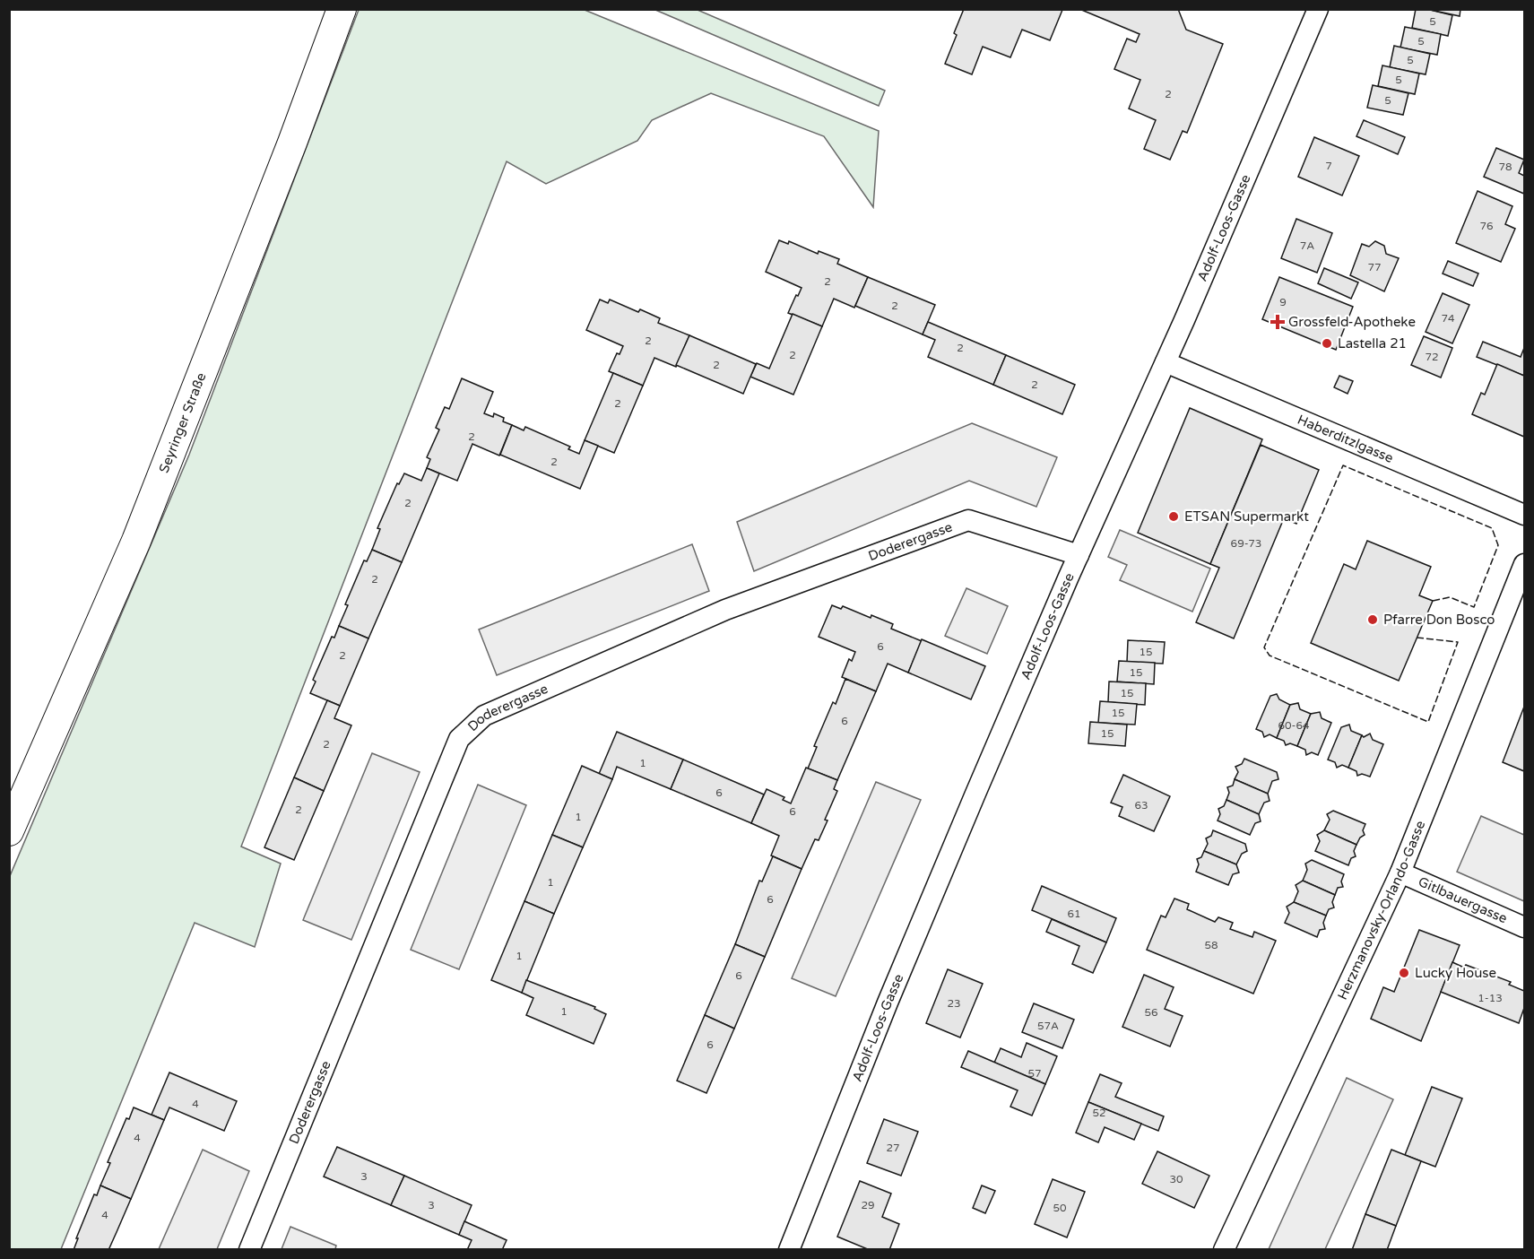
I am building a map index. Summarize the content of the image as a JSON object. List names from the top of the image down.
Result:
{
  "streets": {
    "main road": ["Seyringer Straße"],
    "street": [
      "Adolf-Loos-Gasse",
      "Haberditzlgasse",
      "Doderergasse",
      "Gitlbauergasse",
      "Herzmanovsky-Orlando-Gasse"
    ]
  },
  "crossings": [
    ["Adolf-Loos-Gasse", "Haberditzlgasse"],
    ["Adolf-Loos-Gasse", "Doderergasse"],
    ["Gitlbauergasse", "Herzmanovsky-Orlando-Gasse"]
  ],
  "places": {
    "health": ["Grossfeld-Apotheke"],
    "other": [
      "Lastella 21",
      "ETSAN Supermarkt",
      "Pfarre Don Bosco",
      "Lucky House"
    ]
  },
  "house_numbers": [
    "5",
    "5",
    "5",
    "5",
    "2",
    "5",
    "7",
    "78",
    "76",
    "7A",
    "77",
    "2",
    "9",
    "2",
    "74",
    "2",
    "2",
    "2",
    "72",
    "2",
    "2",
    "2",
    "2",
    "2",
    "2",
    "69-73",
    "2",
    "6",
    "15",
    "2",
    "15",
    "15",
    "15",
    "6",
    "60-64",
    "15",
    "2",
    "1",
    "6",
    "63",
    "2",
    "6",
    "1",
    "1",
    "6",
    "61",
    "58",
    "1",
    "6",
    "1-13",
    "23",
    "1",
    "56",
    "57A",
    "6",
    "57",
    "4",
    "52",
    "4",
    "27",
    "3",
    "30",
    "3",
    "29",
    "50",
    "4"
  ]
}
